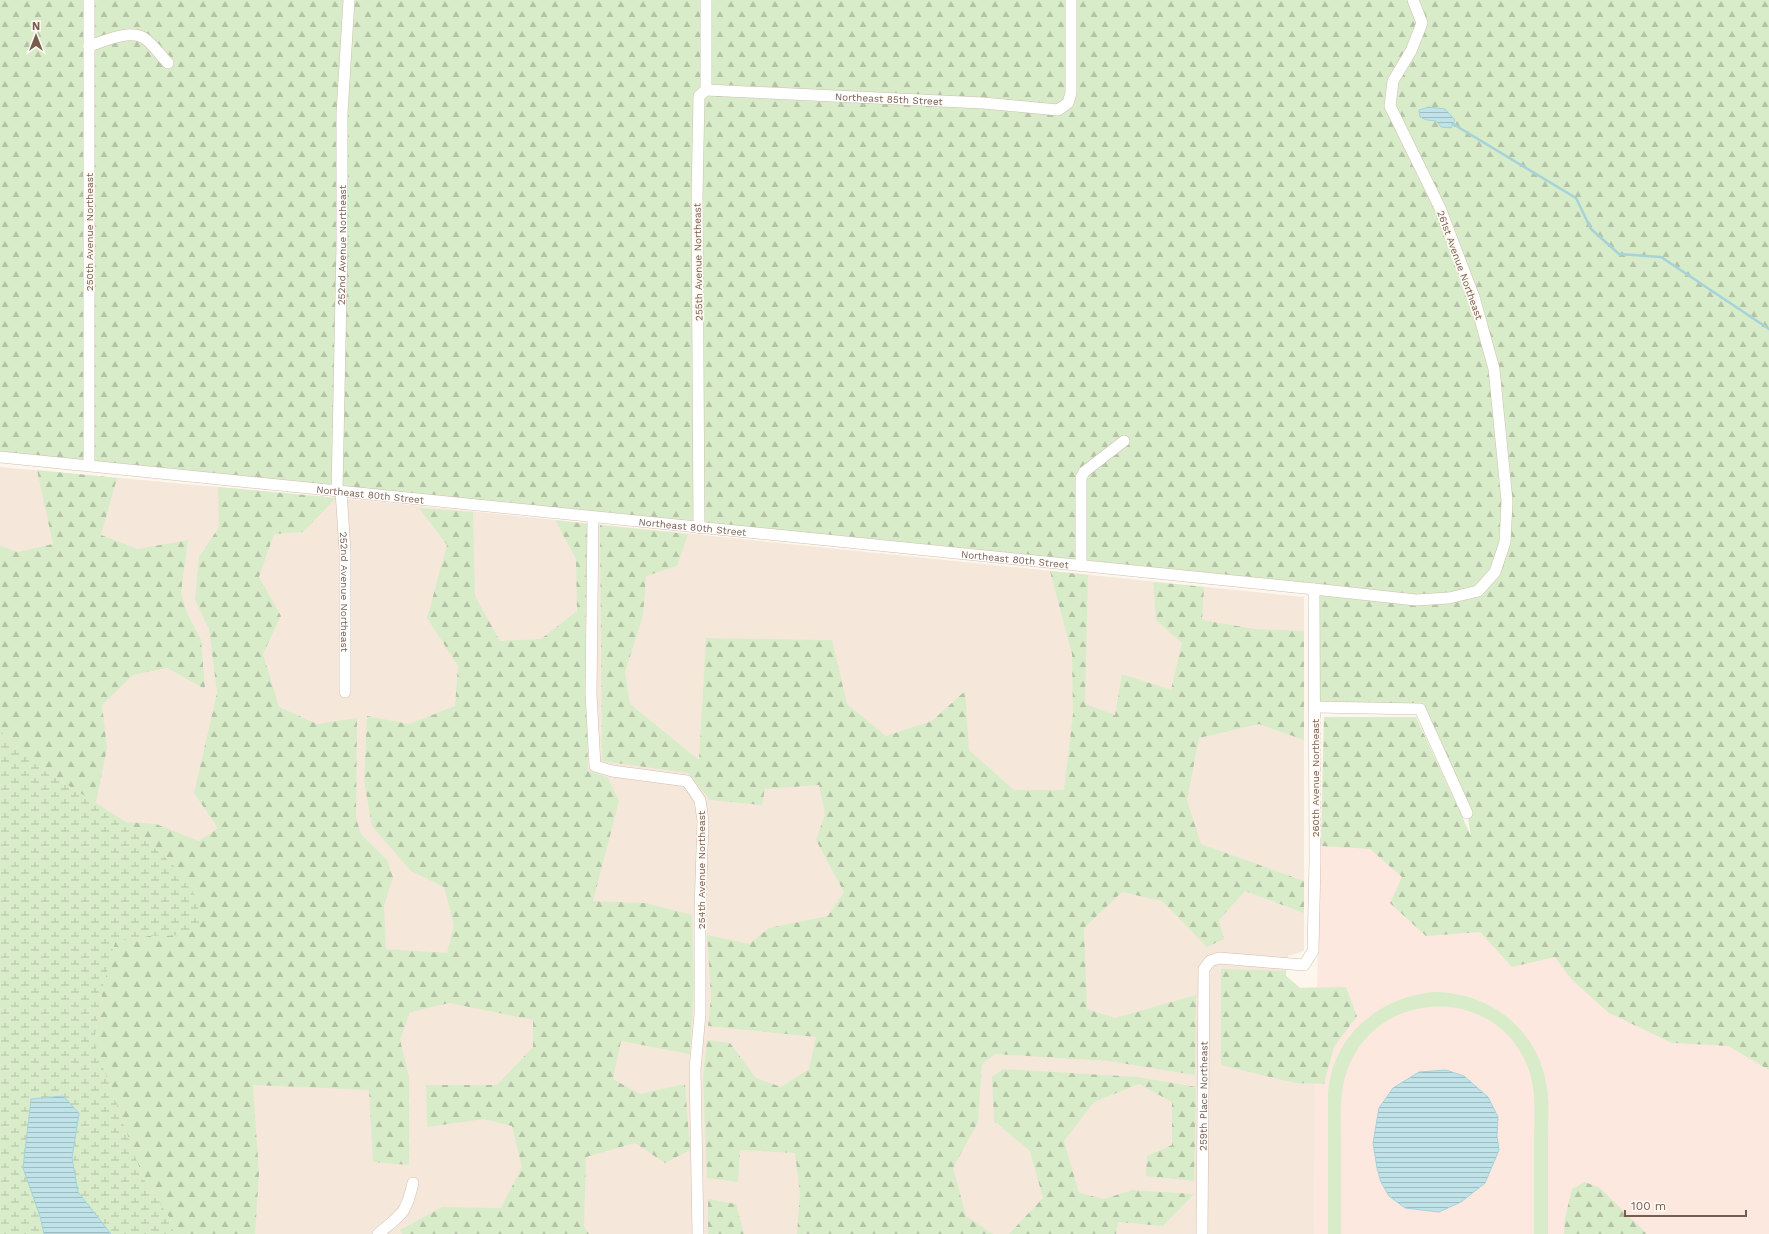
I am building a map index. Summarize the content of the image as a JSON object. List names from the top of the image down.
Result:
{
  "streets": {
    "street": [
      "Northeast 85th Street",
      "250th Avenue Northeast",
      "252nd Avenue Northeast",
      "255th Avenue Northeast",
      "261st Avenue Northeast",
      "Northeast 80th Street",
      "260th Avenue Northeast",
      "254th Avenue Northeast",
      "259th Place Northeast"
    ]
  },
  "crossings": [
    ["Northeast 85th Street", "255th Avenue Northeast"],
    ["250th Avenue Northeast", "Northeast 80th Street"],
    ["252nd Avenue Northeast", "Northeast 80th Street"],
    ["255th Avenue Northeast", "Northeast 80th Street"],
    ["261st Avenue Northeast", "Northeast 80th Street"],
    ["Northeast 80th Street", "260th Avenue Northeast"],
    ["Northeast 80th Street", "254th Avenue Northeast"],
    ["260th Avenue Northeast", "259th Place Northeast"]
  ],
  "scale_bar": "100 m",
  "north": "top"
}
